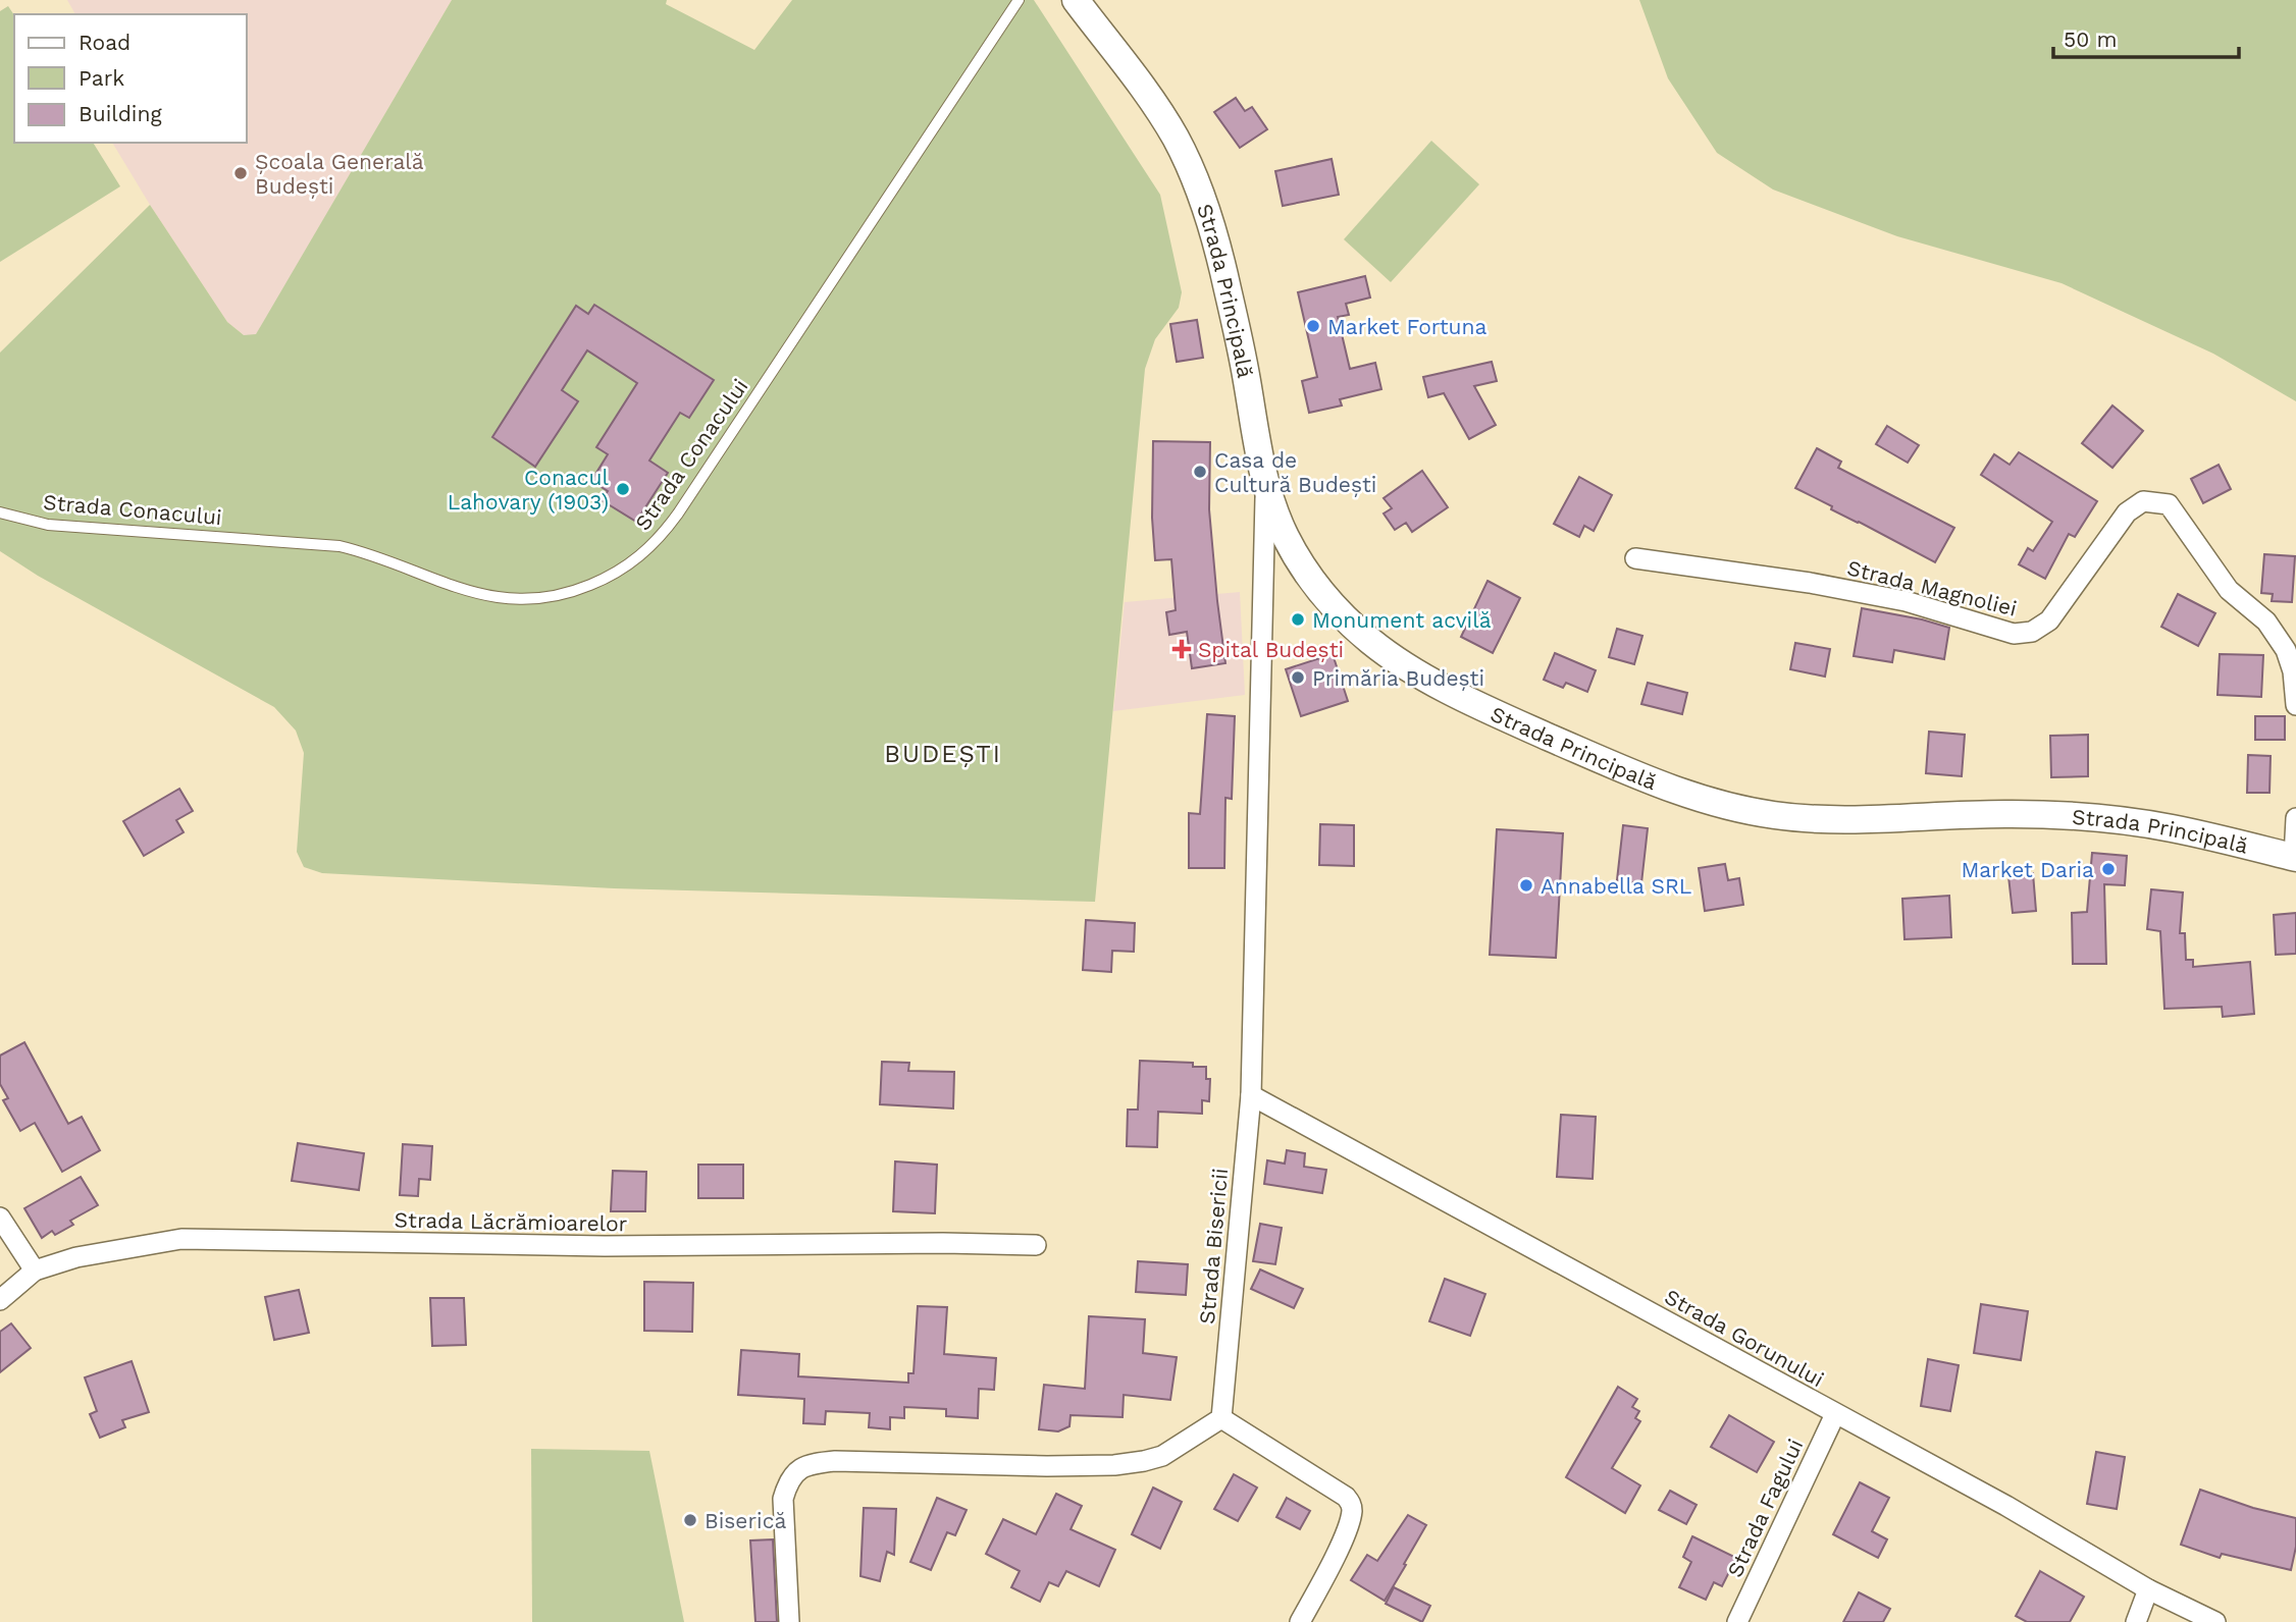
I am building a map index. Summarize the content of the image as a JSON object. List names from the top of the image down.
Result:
{
  "streets": {
    "main road": ["Strada Principală"],
    "street": [
      "Strada Magnoliei",
      "Strada Lăcrămioarelor",
      "Strada Bisericii",
      "Strada Gorunului",
      "Strada Fagului"
    ],
    "lane": ["Strada Conacului"]
  },
  "crossings": [
    ["Strada Principală", "Strada Bisericii"],
    ["Strada Bisericii", "Strada Gorunului"],
    ["Strada Gorunului", "Strada Fagului"]
  ],
  "districts": ["BUDEȘTI"],
  "places": {
    "other": [
      "Școala Generală Budești",
      "Market Fortuna",
      "Casa de Cultură Budești",
      "Conacul Lahovary (1903)",
      "Monument acvilă",
      "Primăria Budești",
      "Market Daria",
      "Annabella SRL",
      "Biserică"
    ],
    "health": ["Spital Budești"]
  },
  "legend": ["Road", "Park", "Building"],
  "scale_bar": "50 m"
}
